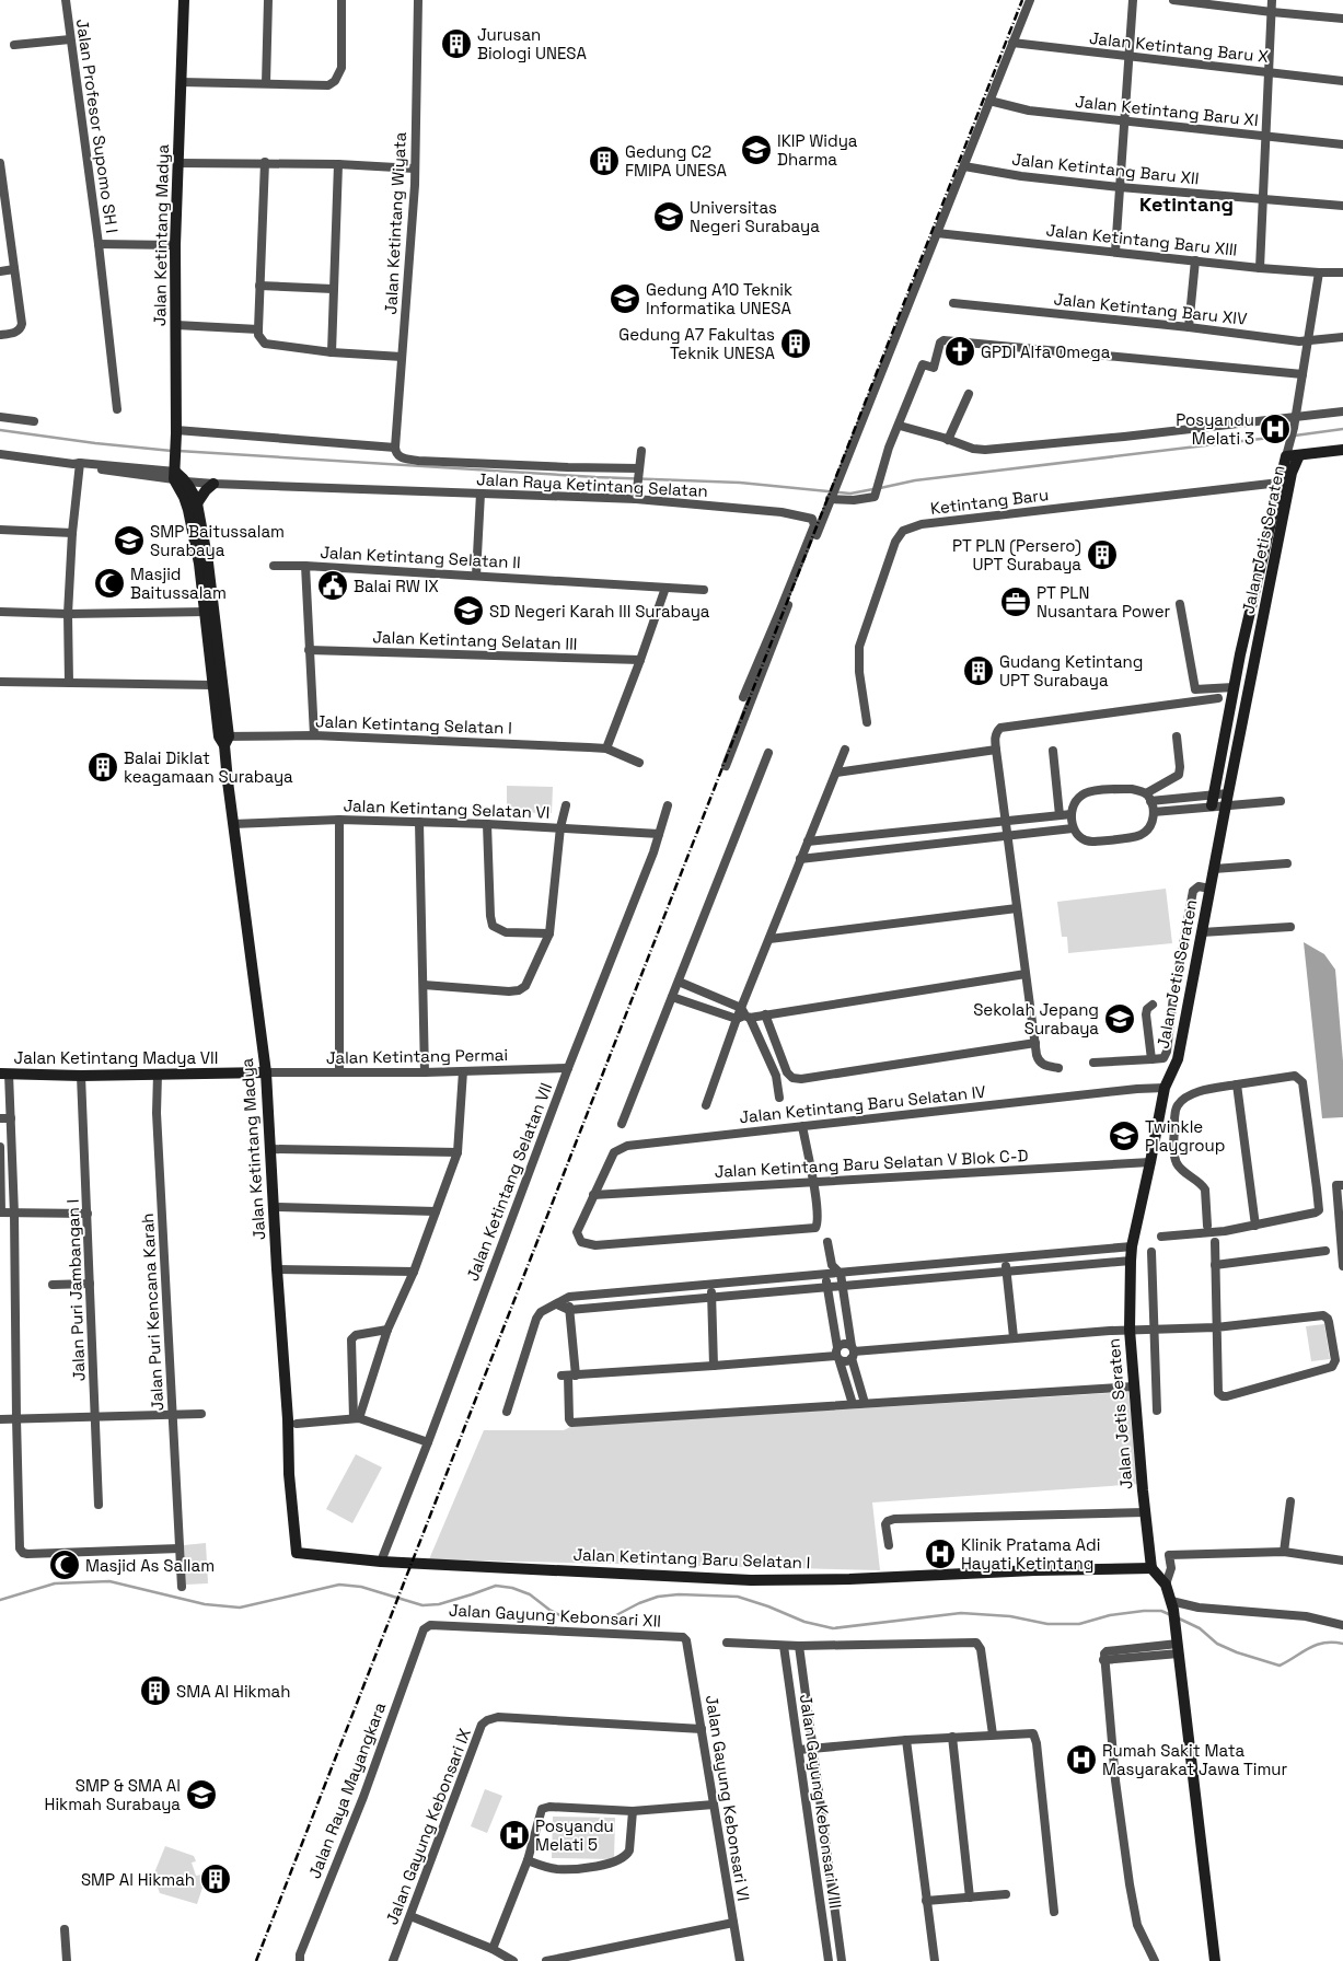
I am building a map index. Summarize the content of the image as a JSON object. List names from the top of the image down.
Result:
{
  "streets": {
    "street": [
      "Jalan Ketintang Baru X",
      "Jalan Ketintang Baru XI",
      "Jalan Profesor Supomo SH I",
      "Jalan Ketintang Baru XII",
      "Jalan Ketintang Wiyata",
      "Jalan Ketintang Madya",
      "Jalan Ketintang Baru XIII",
      "Jalan Ketintang Baru XIV",
      "Jalan Raya Ketintang Selatan",
      "Ketintang Baru",
      "Jalan Jetis Seraten",
      "Jalan Ketintang Selatan II",
      "Jalan Ketintang Selatan III",
      "Jalan Ketintang Selatan I",
      "Jalan Ketintang Selatan VI",
      "Jalan Ketintang Permai",
      "Jalan Ketintang Madya VII",
      "Jalan Ketintang Baru Selatan IV",
      "Jalan Ketintang Baru Selatan V Blok C-D",
      "Jalan Ketintang Selatan VII",
      "Jalan Puri Jambangan I",
      "Jalan Puri Kencana Karah",
      "Jalan Ketintang Baru Selatan I",
      "Jalan Gayung Kebonsari XII",
      "Jalan Raya Mayangkara",
      "Jalan Gayung Kebonsari VI",
      "Jalan Gayung Kebonsari VIII",
      "Jalan Gayung Kebonsari IX"
    ]
  },
  "crossings": [
    ["Jalan Profesor Supomo SH I", "Jalan Ketintang Madya"],
    ["Jalan Ketintang Madya", "Jalan Raya Ketintang Selatan"],
    ["Jalan Ketintang Madya", "Jalan Ketintang Selatan I"],
    ["Jalan Ketintang Madya", "Jalan Ketintang Selatan VI"],
    ["Jalan Ketintang Madya", "Jalan Ketintang Permai"],
    ["Jalan Ketintang Madya", "Jalan Ketintang Madya VII"],
    ["Jalan Ketintang Madya", "Jalan Ketintang Baru Selatan I"],
    ["Jalan Ketintang Baru XIII", "Jalan Jetis Seraten"],
    ["Jalan Ketintang Baru XIV", "Jalan Jetis Seraten"],
    ["Ketintang Baru", "Jalan Jetis Seraten"],
    ["Jalan Jetis Seraten", "Jalan Ketintang Baru Selatan IV"],
    ["Jalan Jetis Seraten", "Jalan Ketintang Baru Selatan V Blok C-D"],
    ["Jalan Jetis Seraten", "Jalan Ketintang Baru Selatan I"],
    ["Jalan Ketintang Selatan II", "Jalan Ketintang Selatan III"],
    ["Jalan Ketintang Selatan II", "Jalan Ketintang Selatan I"],
    ["Jalan Ketintang Selatan VI", "Jalan Ketintang Selatan VII"],
    ["Jalan Ketintang Permai", "Jalan Ketintang Madya VII"],
    ["Jalan Ketintang Permai", "Jalan Ketintang Selatan VII"],
    ["Jalan Ketintang Madya VII", "Jalan Puri Jambangan I"],
    ["Jalan Ketintang Madya VII", "Jalan Puri Kencana Karah"],
    ["Jalan Ketintang Baru Selatan IV", "Jalan Ketintang Baru Selatan V Blok C-D"],
    ["Jalan Ketintang Selatan VII", "Jalan Ketintang Baru Selatan I"],
    ["Jalan Gayung Kebonsari XII", "Jalan Raya Mayangkara"],
    ["Jalan Gayung Kebonsari XII", "Jalan Gayung Kebonsari VI"],
    ["Jalan Gayung Kebonsari VI", "Jalan Gayung Kebonsari IX"]
  ],
  "districts": ["Ketintang"],
  "places": {
    "building": [
      "Jurusan Biologi UNESA",
      "Gedung C2 FMIPA UNESA",
      "Gedung A7 Fakultas Teknik UNESA",
      "PT PLN (Persero) UPT Surabaya",
      "Gudang Ketintang UPT Surabaya",
      "Balai Diklat keagamaan Surabaya",
      "SMA Al Hikmah",
      "SMP Al Hikmah"
    ],
    "school or university": [
      "IKIP Widya Dharma",
      "Universitas Negeri Surabaya",
      "Gedung A10 Teknik Informatika UNESA",
      "SMP Baitussalam Surabaya",
      "SD Negeri Karah III Surabaya",
      "Sekolah Jepang Surabaya",
      "Twinkle Playgroup",
      "SMP & SMA Al Hikmah Surabaya"
    ],
    "church": ["GPDI Alfa Omega"],
    "hospital": [
      "Posyandu Melati 3",
      "Klinik Pratama Adi Hayati Ketintang",
      "Rumah Sakit Mata Masyarakat Jawa Timur",
      "Posyandu Melati 5"
    ],
    "mosque": ["Masjid Baitussalam", "Masjid As Sallam"],
    "public building": ["Balai RW IX"],
    "office": ["PT PLN Nusantara Power"]
  }
}
